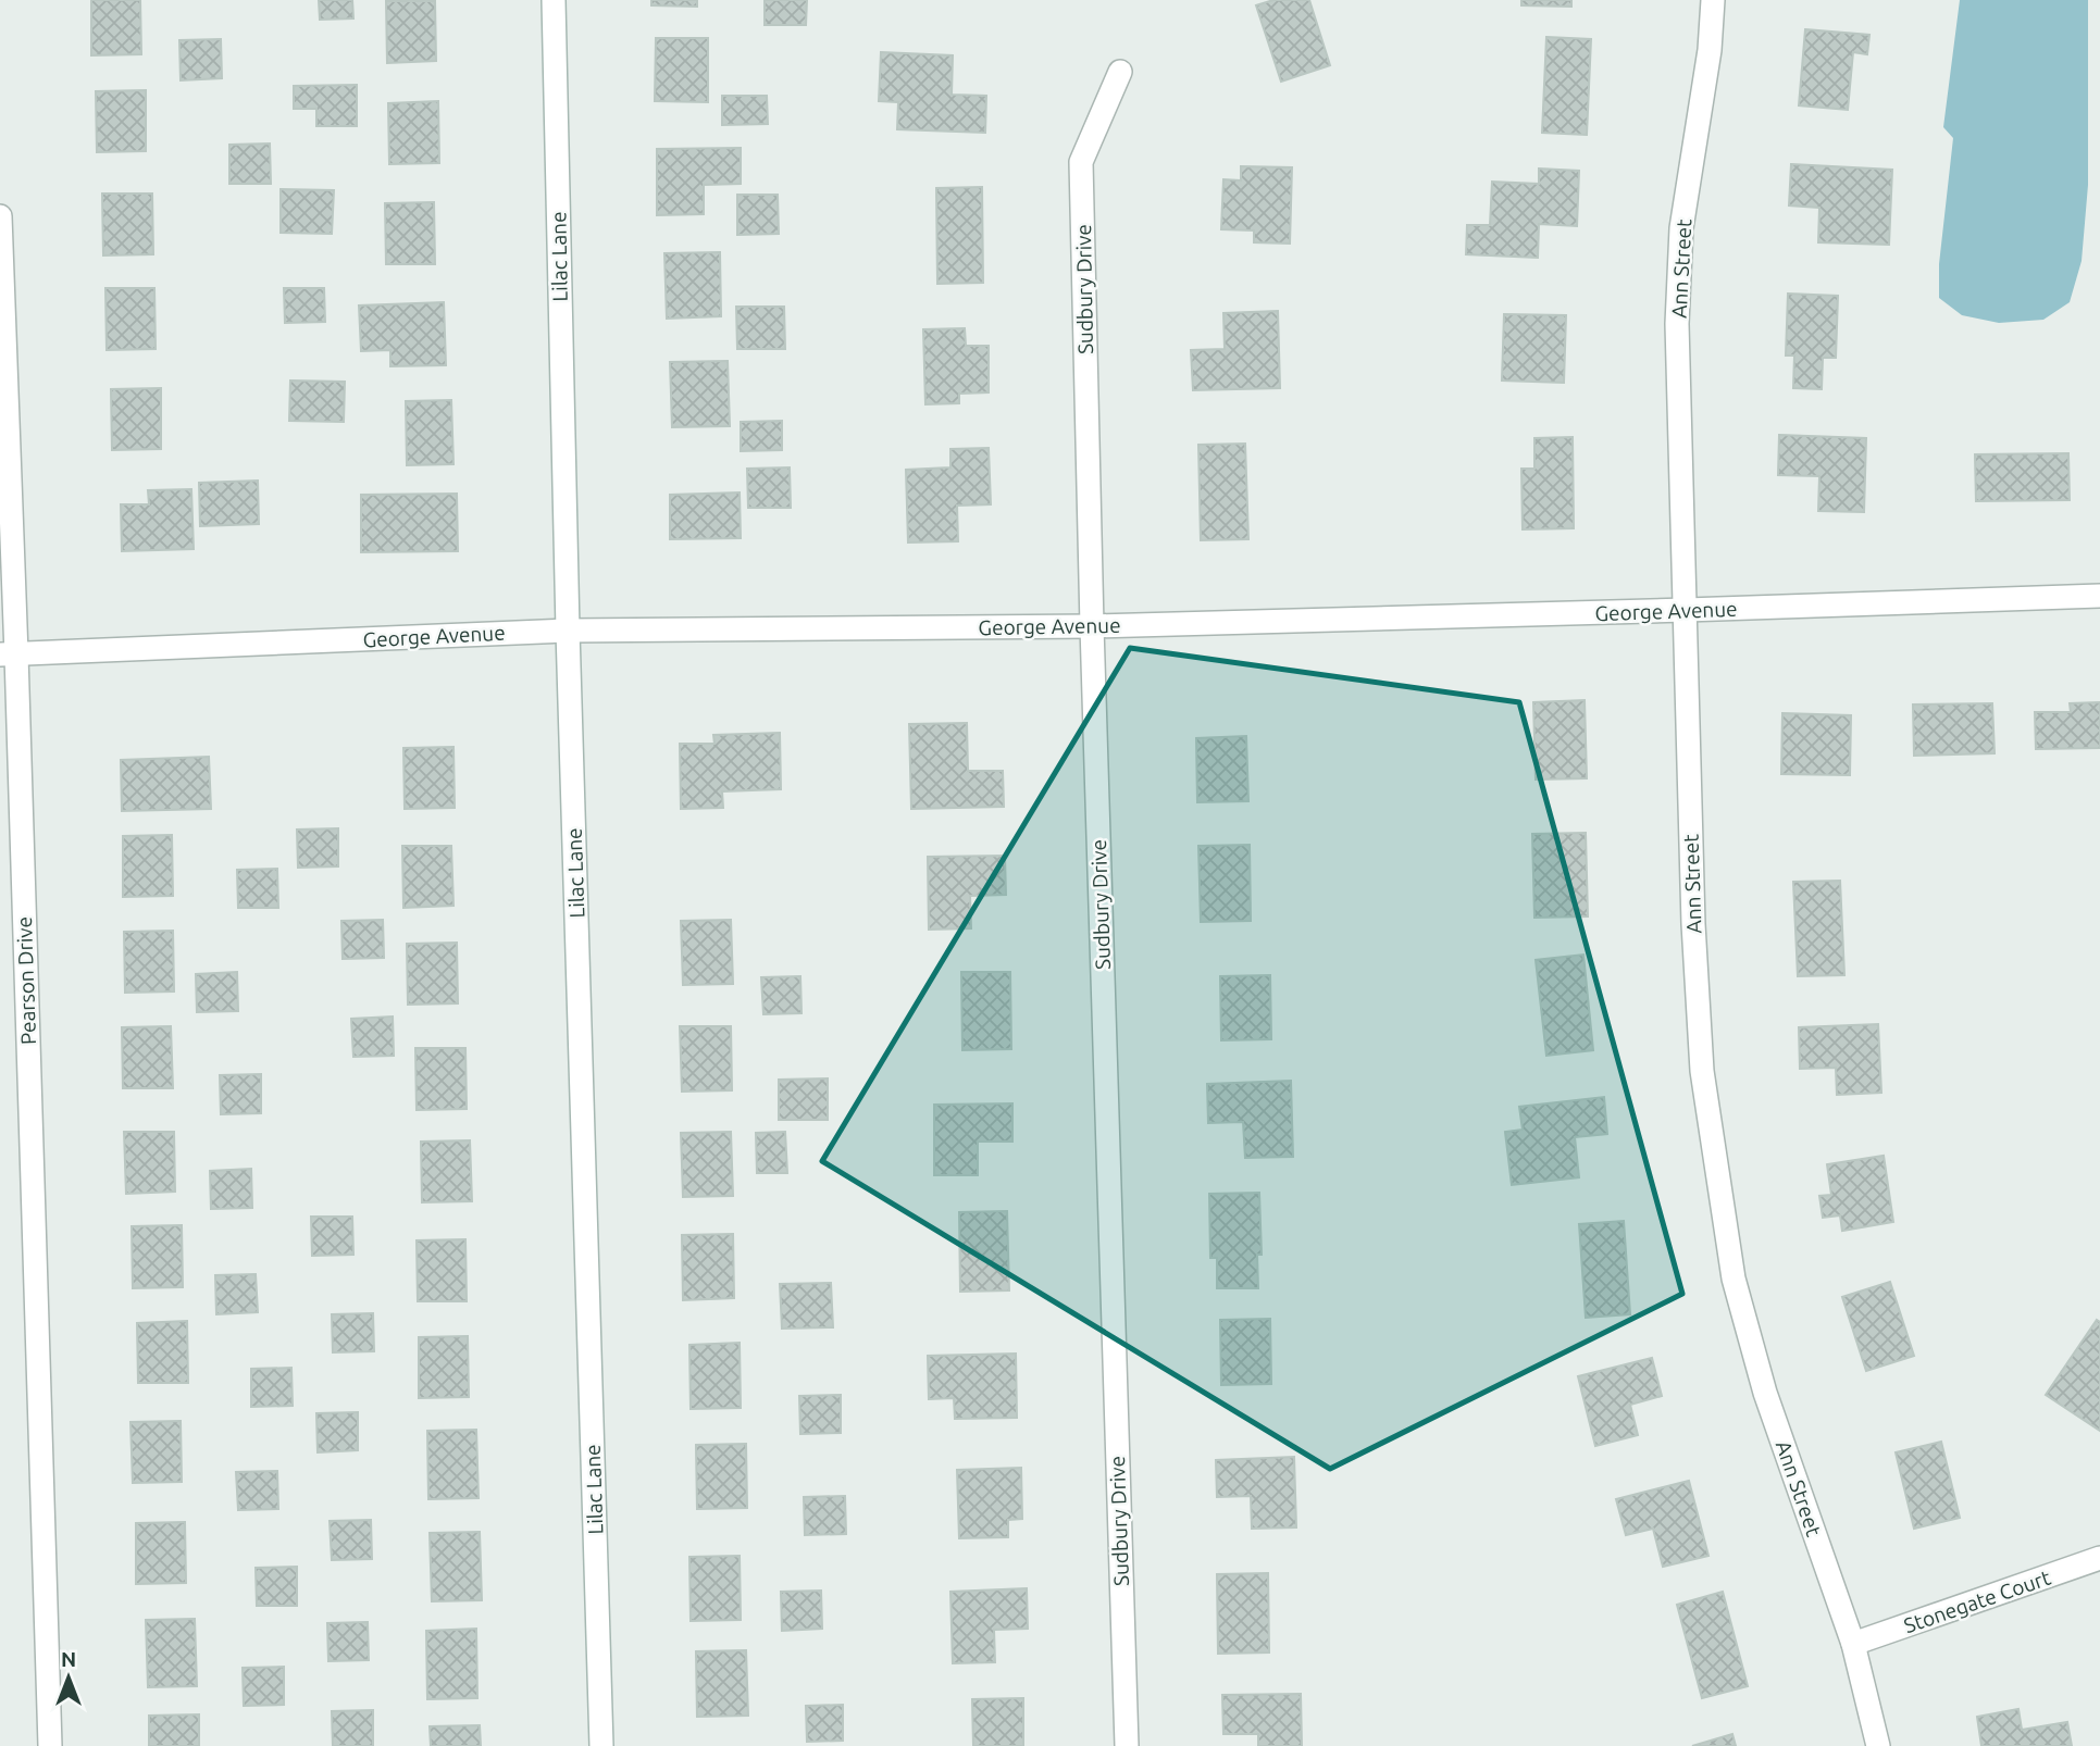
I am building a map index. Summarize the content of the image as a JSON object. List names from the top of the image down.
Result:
{
  "streets": {
    "street": [
      "Lilac Lane",
      "Ann Street",
      "Sudbury Drive",
      "George Avenue",
      "Pearson Drive",
      "Stonegate Court"
    ]
  },
  "crossings": [
    ["Lilac Lane", "George Avenue"],
    ["Ann Street", "George Avenue"],
    ["Ann Street", "Stonegate Court"],
    ["Sudbury Drive", "George Avenue"],
    ["George Avenue", "Pearson Drive"]
  ],
  "north": "top"
}
